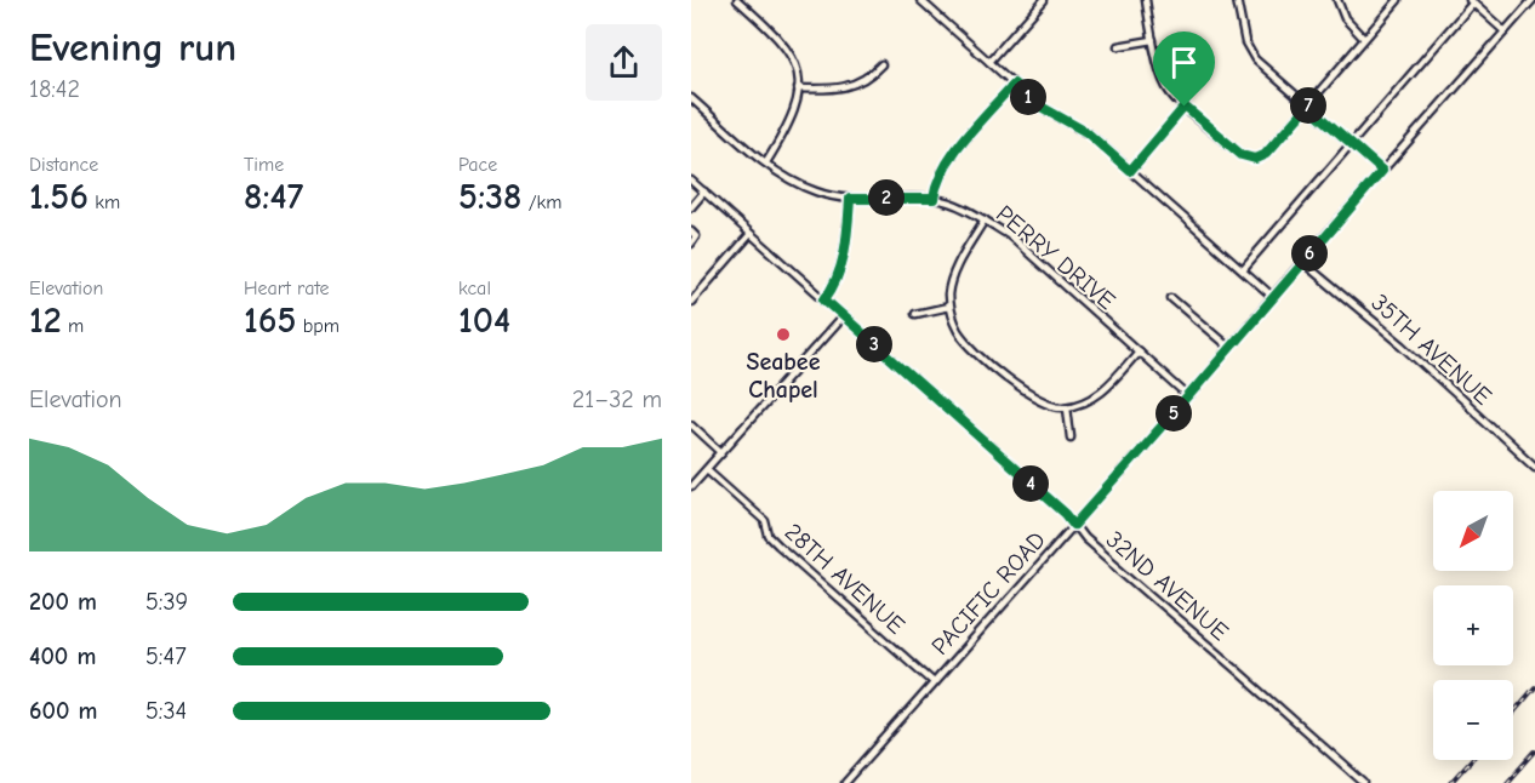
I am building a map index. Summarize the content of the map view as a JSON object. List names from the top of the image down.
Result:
{
  "streets": {
    "street": [
      "PERRY DRIVE",
      "35TH AVENUE",
      "28TH AVENUE",
      "32ND AVENUE",
      "PACIFIC ROAD"
    ]
  },
  "crossings": [
    ["PERRY DRIVE", "PACIFIC ROAD"],
    ["35TH AVENUE", "PACIFIC ROAD"],
    ["28TH AVENUE", "PACIFIC ROAD"],
    ["32ND AVENUE", "PACIFIC ROAD"]
  ],
  "places": ["Seabee Chapel"],
  "north": "bottom left",
  "page": {
    "heading": ["Evening run", "18:42"],
    "pins": [
      "1",
      "7",
      "2",
      "6",
      "3",
      "5",
      "4"
    ],
    "stats": [
      ["Distance", "1.56 km"],
      ["Time", "8:47"],
      ["Pace", "5:38 /km"],
      ["Elevation", "12 m"],
      ["Heart rate", "165 bpm"],
      ["kcal", "104"]
    ],
    "chart": ["Elevation", "21–32 m"],
    "map_buttons": ["+", "−"],
    "list": [
      {
        "name": "200 m",
        "note": "5:39"
      },
      {
        "name": "400 m",
        "note": "5:47"
      },
      {
        "name": "600 m",
        "note": "5:34"
      }
    ]
  }
}
